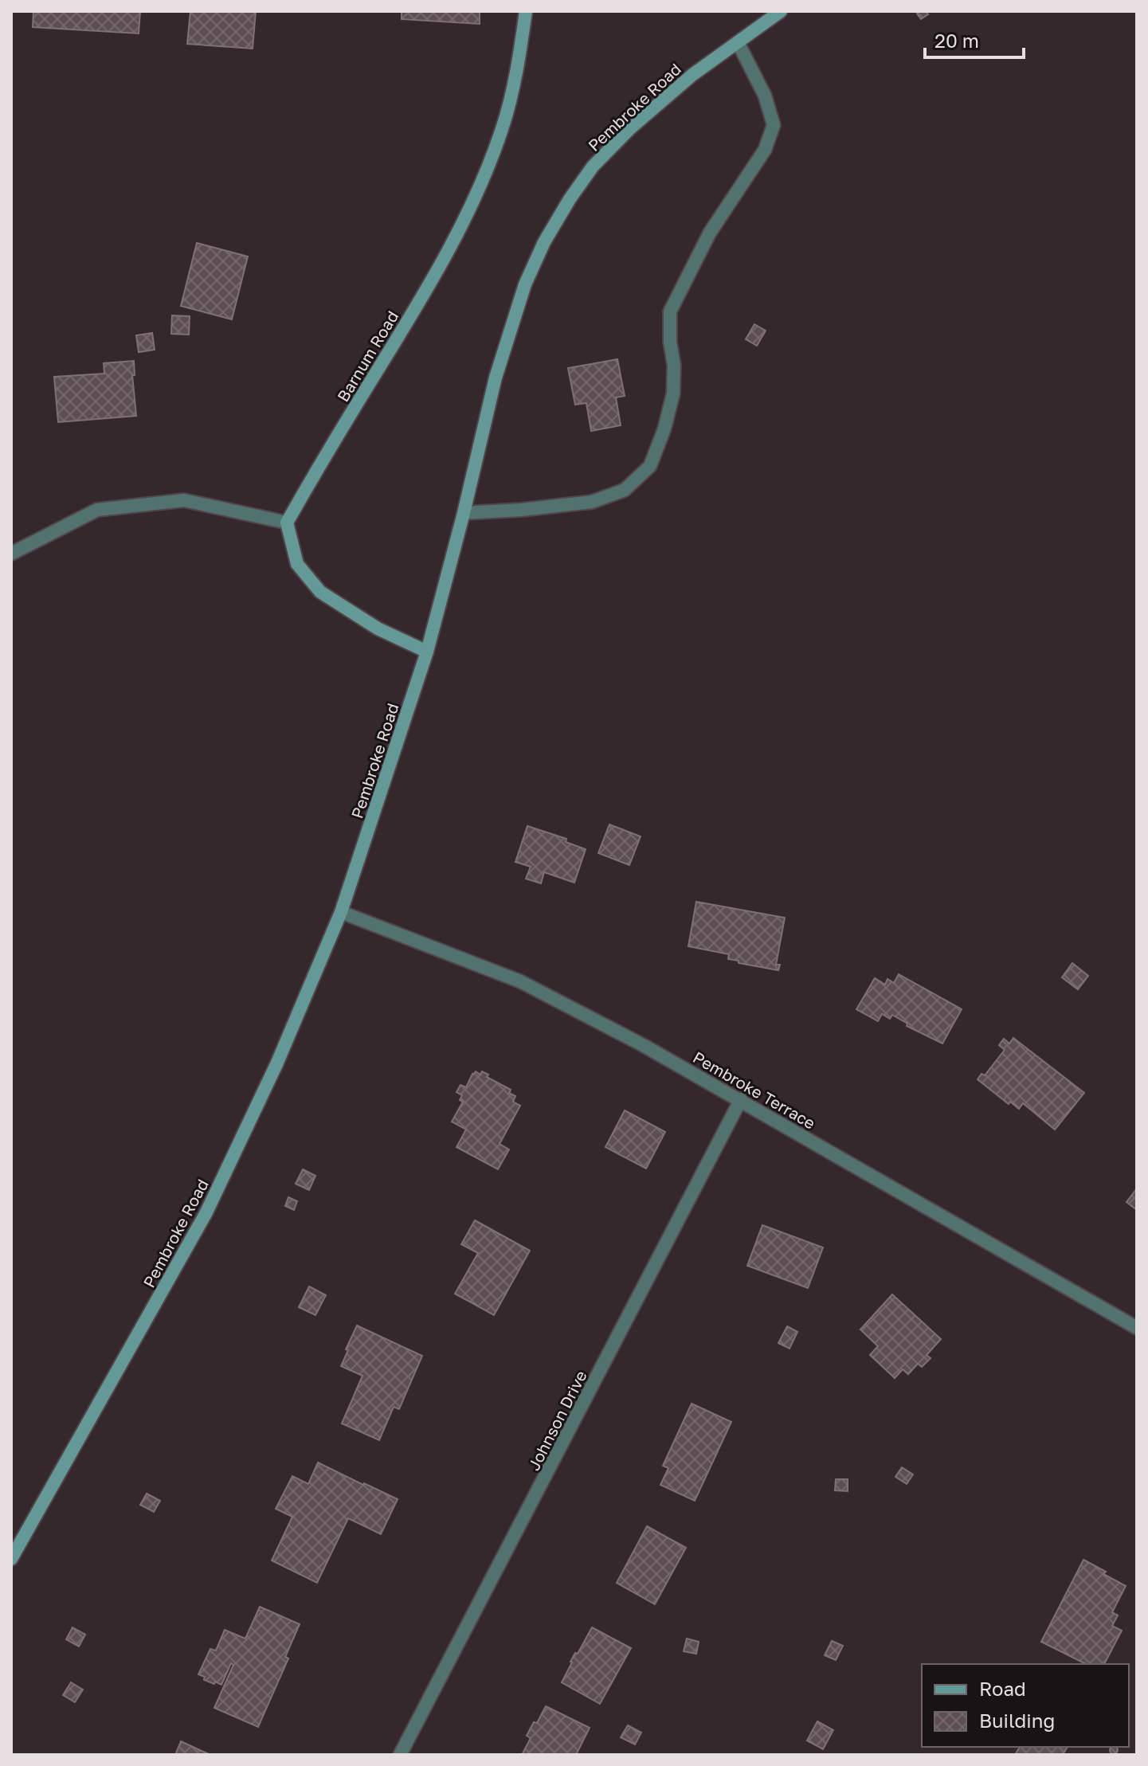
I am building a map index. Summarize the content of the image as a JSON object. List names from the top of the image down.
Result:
{
  "streets": {
    "main road": ["Pembroke Road", "Barnum Road"],
    "street": ["Pembroke Terrace", "Johnson Drive"]
  },
  "crossings": [
    ["Pembroke Road", "Pembroke Terrace"],
    ["Pembroke Terrace", "Johnson Drive"]
  ],
  "legend": ["Road", "Building"],
  "scale_bar": "20 m"
}
